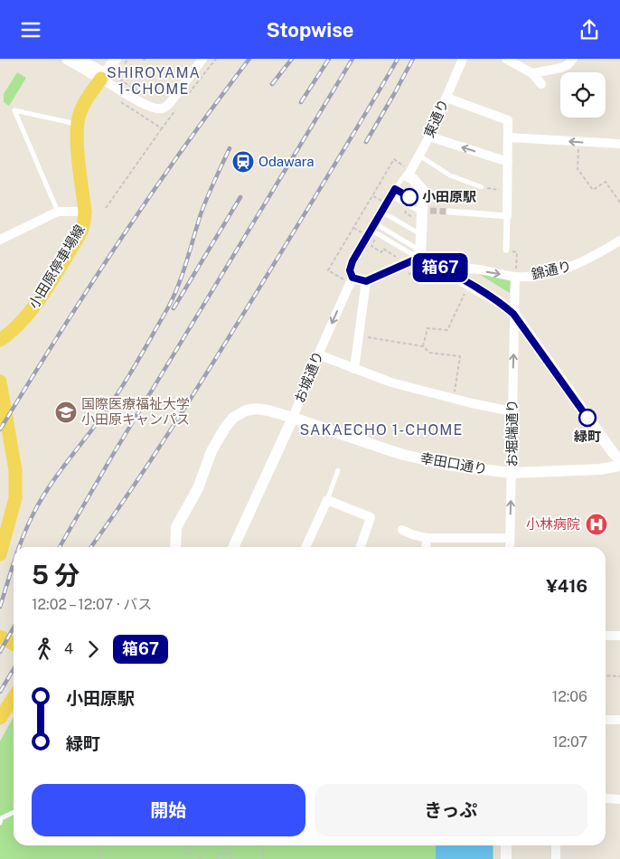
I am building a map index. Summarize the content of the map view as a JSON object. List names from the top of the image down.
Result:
{
  "streets": {
    "main road": ["小田原停車場線"],
    "street": [
      "東通り",
      "錦通り",
      "お城通り",
      "お堀端通り",
      "幸田口通り"
    ]
  },
  "crossings": [
    ["錦通り", "お堀端通り"],
    ["お城通り", "幸田口通り"],
    ["お堀端通り", "幸田口通り"]
  ],
  "one_way": ["お堀端通り"],
  "districts": ["SHIROYAMA 1-CHOME", "SAKAECHO 1-CHOME"],
  "places": {
    "station": ["Odawara"],
    "other": ["小田原駅", "緑町"],
    "school or university": ["国際医療福祉大学 小田原キャンパス"],
    "hospital": ["小林病院"]
  },
  "lines": ["bus line 箱67"],
  "page": {
    "header": "Stopwise",
    "on_map": "箱67",
    "heading": ["5 分", "12:02 – 12:07 · バス", "¥416"],
    "legs": ["4", "箱67"],
    "list": [
      {
        "name": "小田原駅",
        "value": "12:06"
      },
      {
        "name": "緑町",
        "value": "12:07"
      }
    ],
    "buttons": ["開始", "きっぷ"]
  }
}
